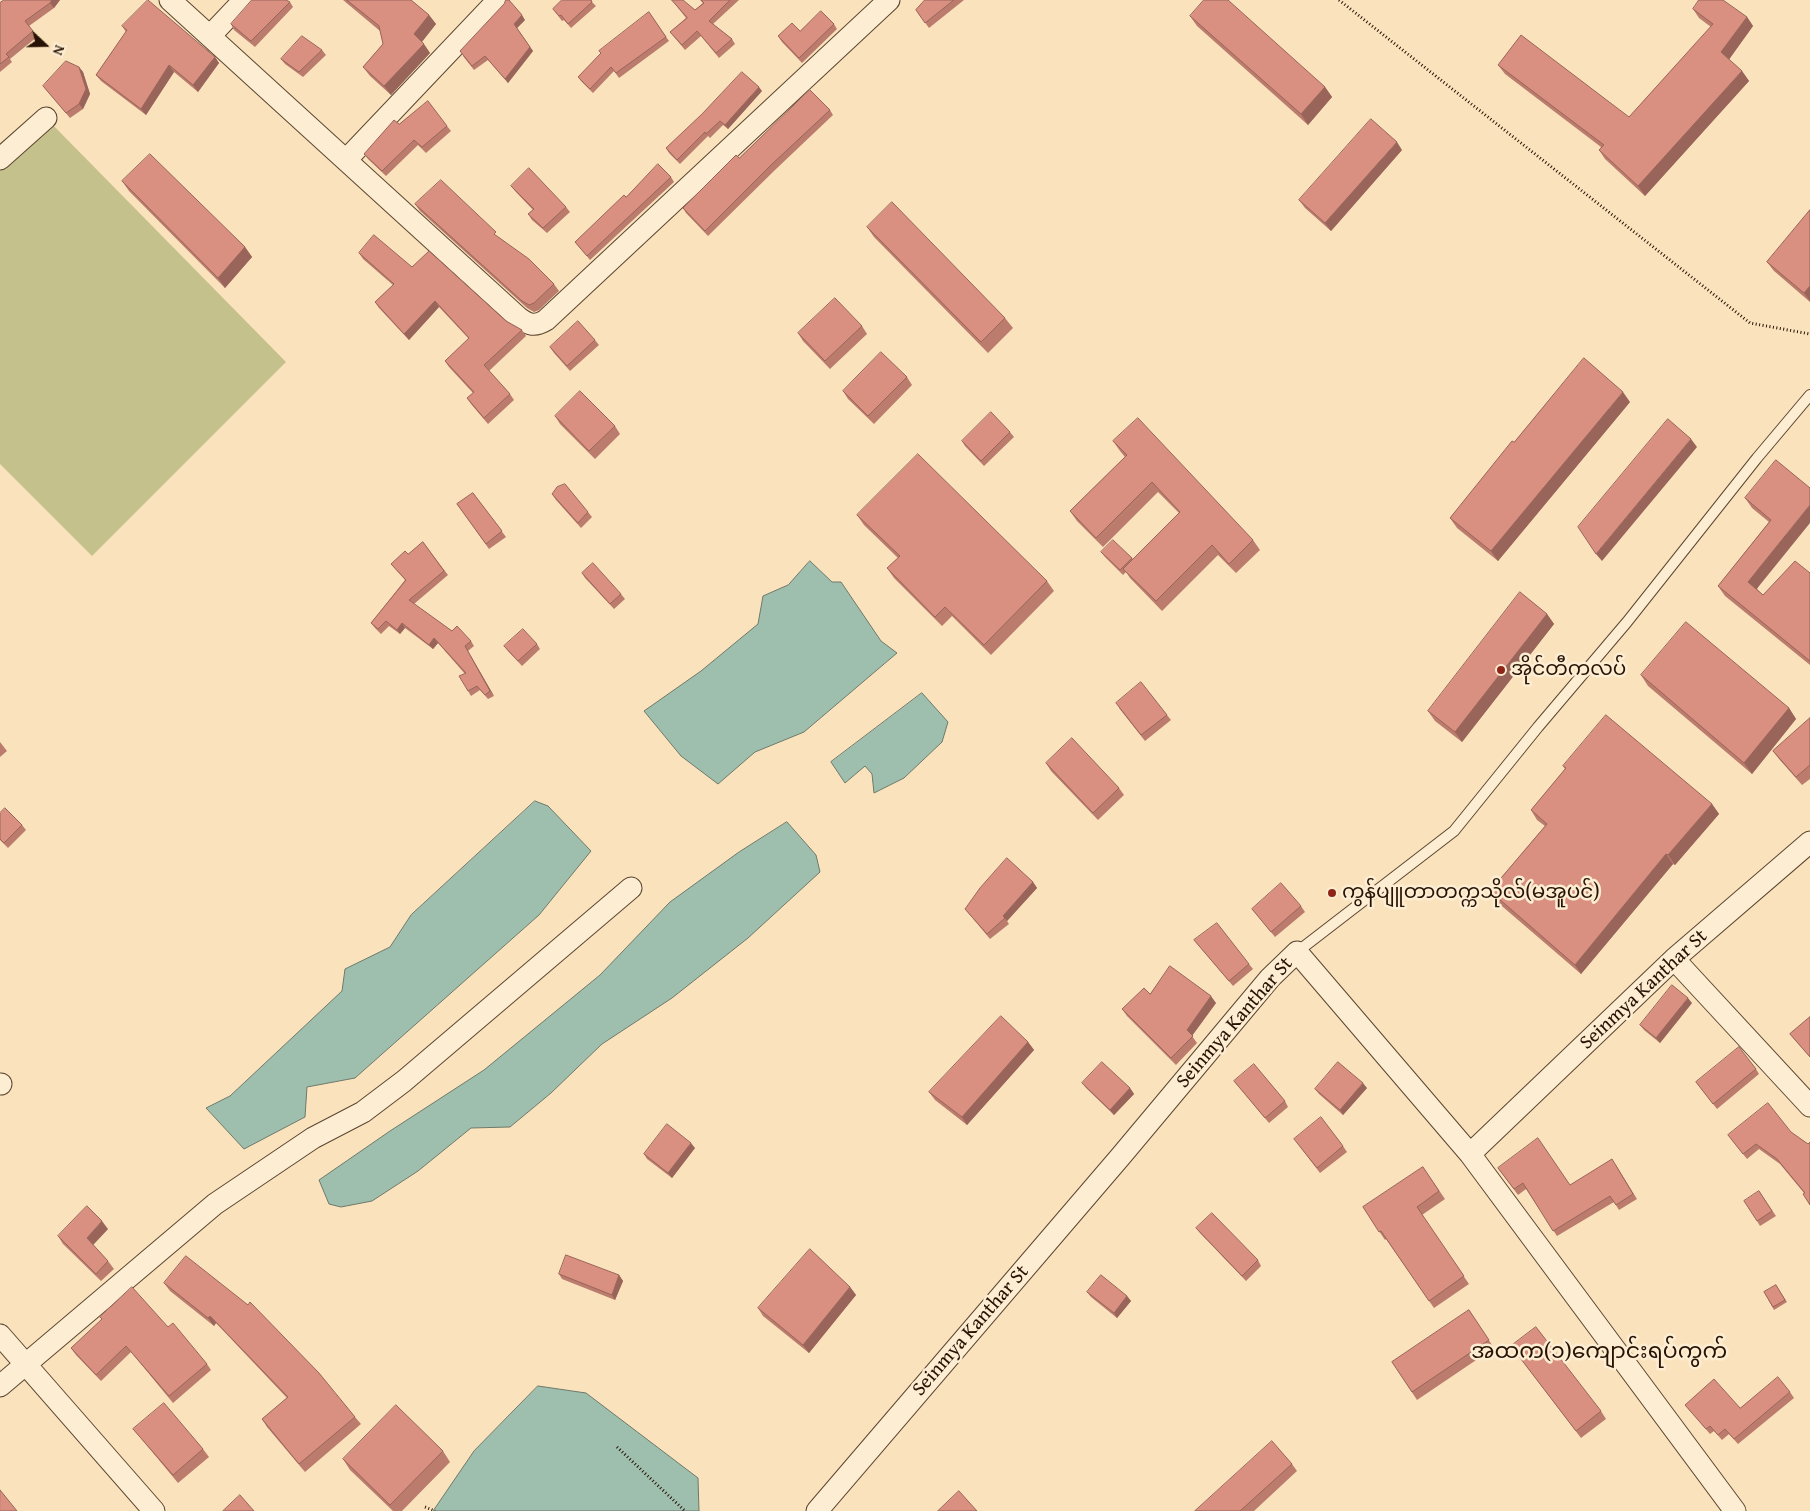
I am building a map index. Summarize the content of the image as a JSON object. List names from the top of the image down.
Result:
{
  "streets": {
    "street": ["Seinmya Kanthar St"]
  },
  "districts": ["အထက(၁)ကျောင်းရပ်ကွက်"],
  "places": ["အိုင်တီကလပ်", "ကွန်ပျူတာတက္ကသိုလ်(မအူပင်)"],
  "north": "right"
}
